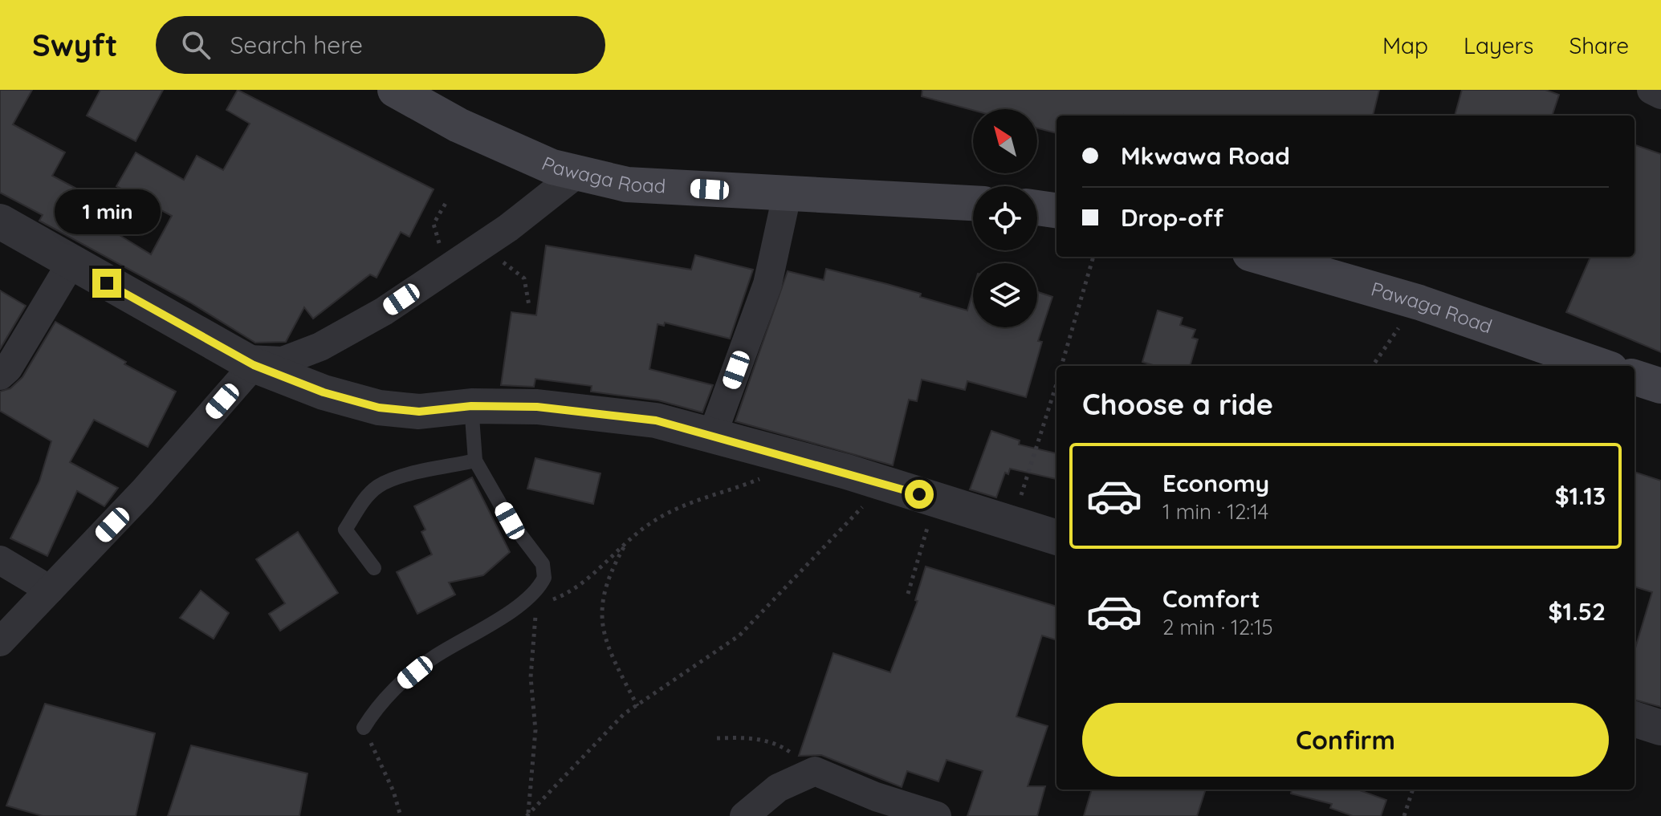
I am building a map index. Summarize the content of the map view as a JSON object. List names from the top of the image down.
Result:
{
  "streets": {
    "main road": ["Pawaga Road"]
  },
  "north": "top left",
  "page": {
    "header": "Swyft",
    "search": "Search here",
    "nav": ["Map", "Layers", "Share"],
    "banner": ["Mkwawa Road", "Drop-off"],
    "bubble": "1 min",
    "heading": "Choose a ride",
    "list": [
      {
        "name": "Economy",
        "note": "1 min · 12:14",
        "value": "$1.13"
      },
      {
        "name": "Comfort",
        "note": "2 min · 12:15",
        "value": "$1.52"
      }
    ],
    "buttons": "Confirm"
  }
}
